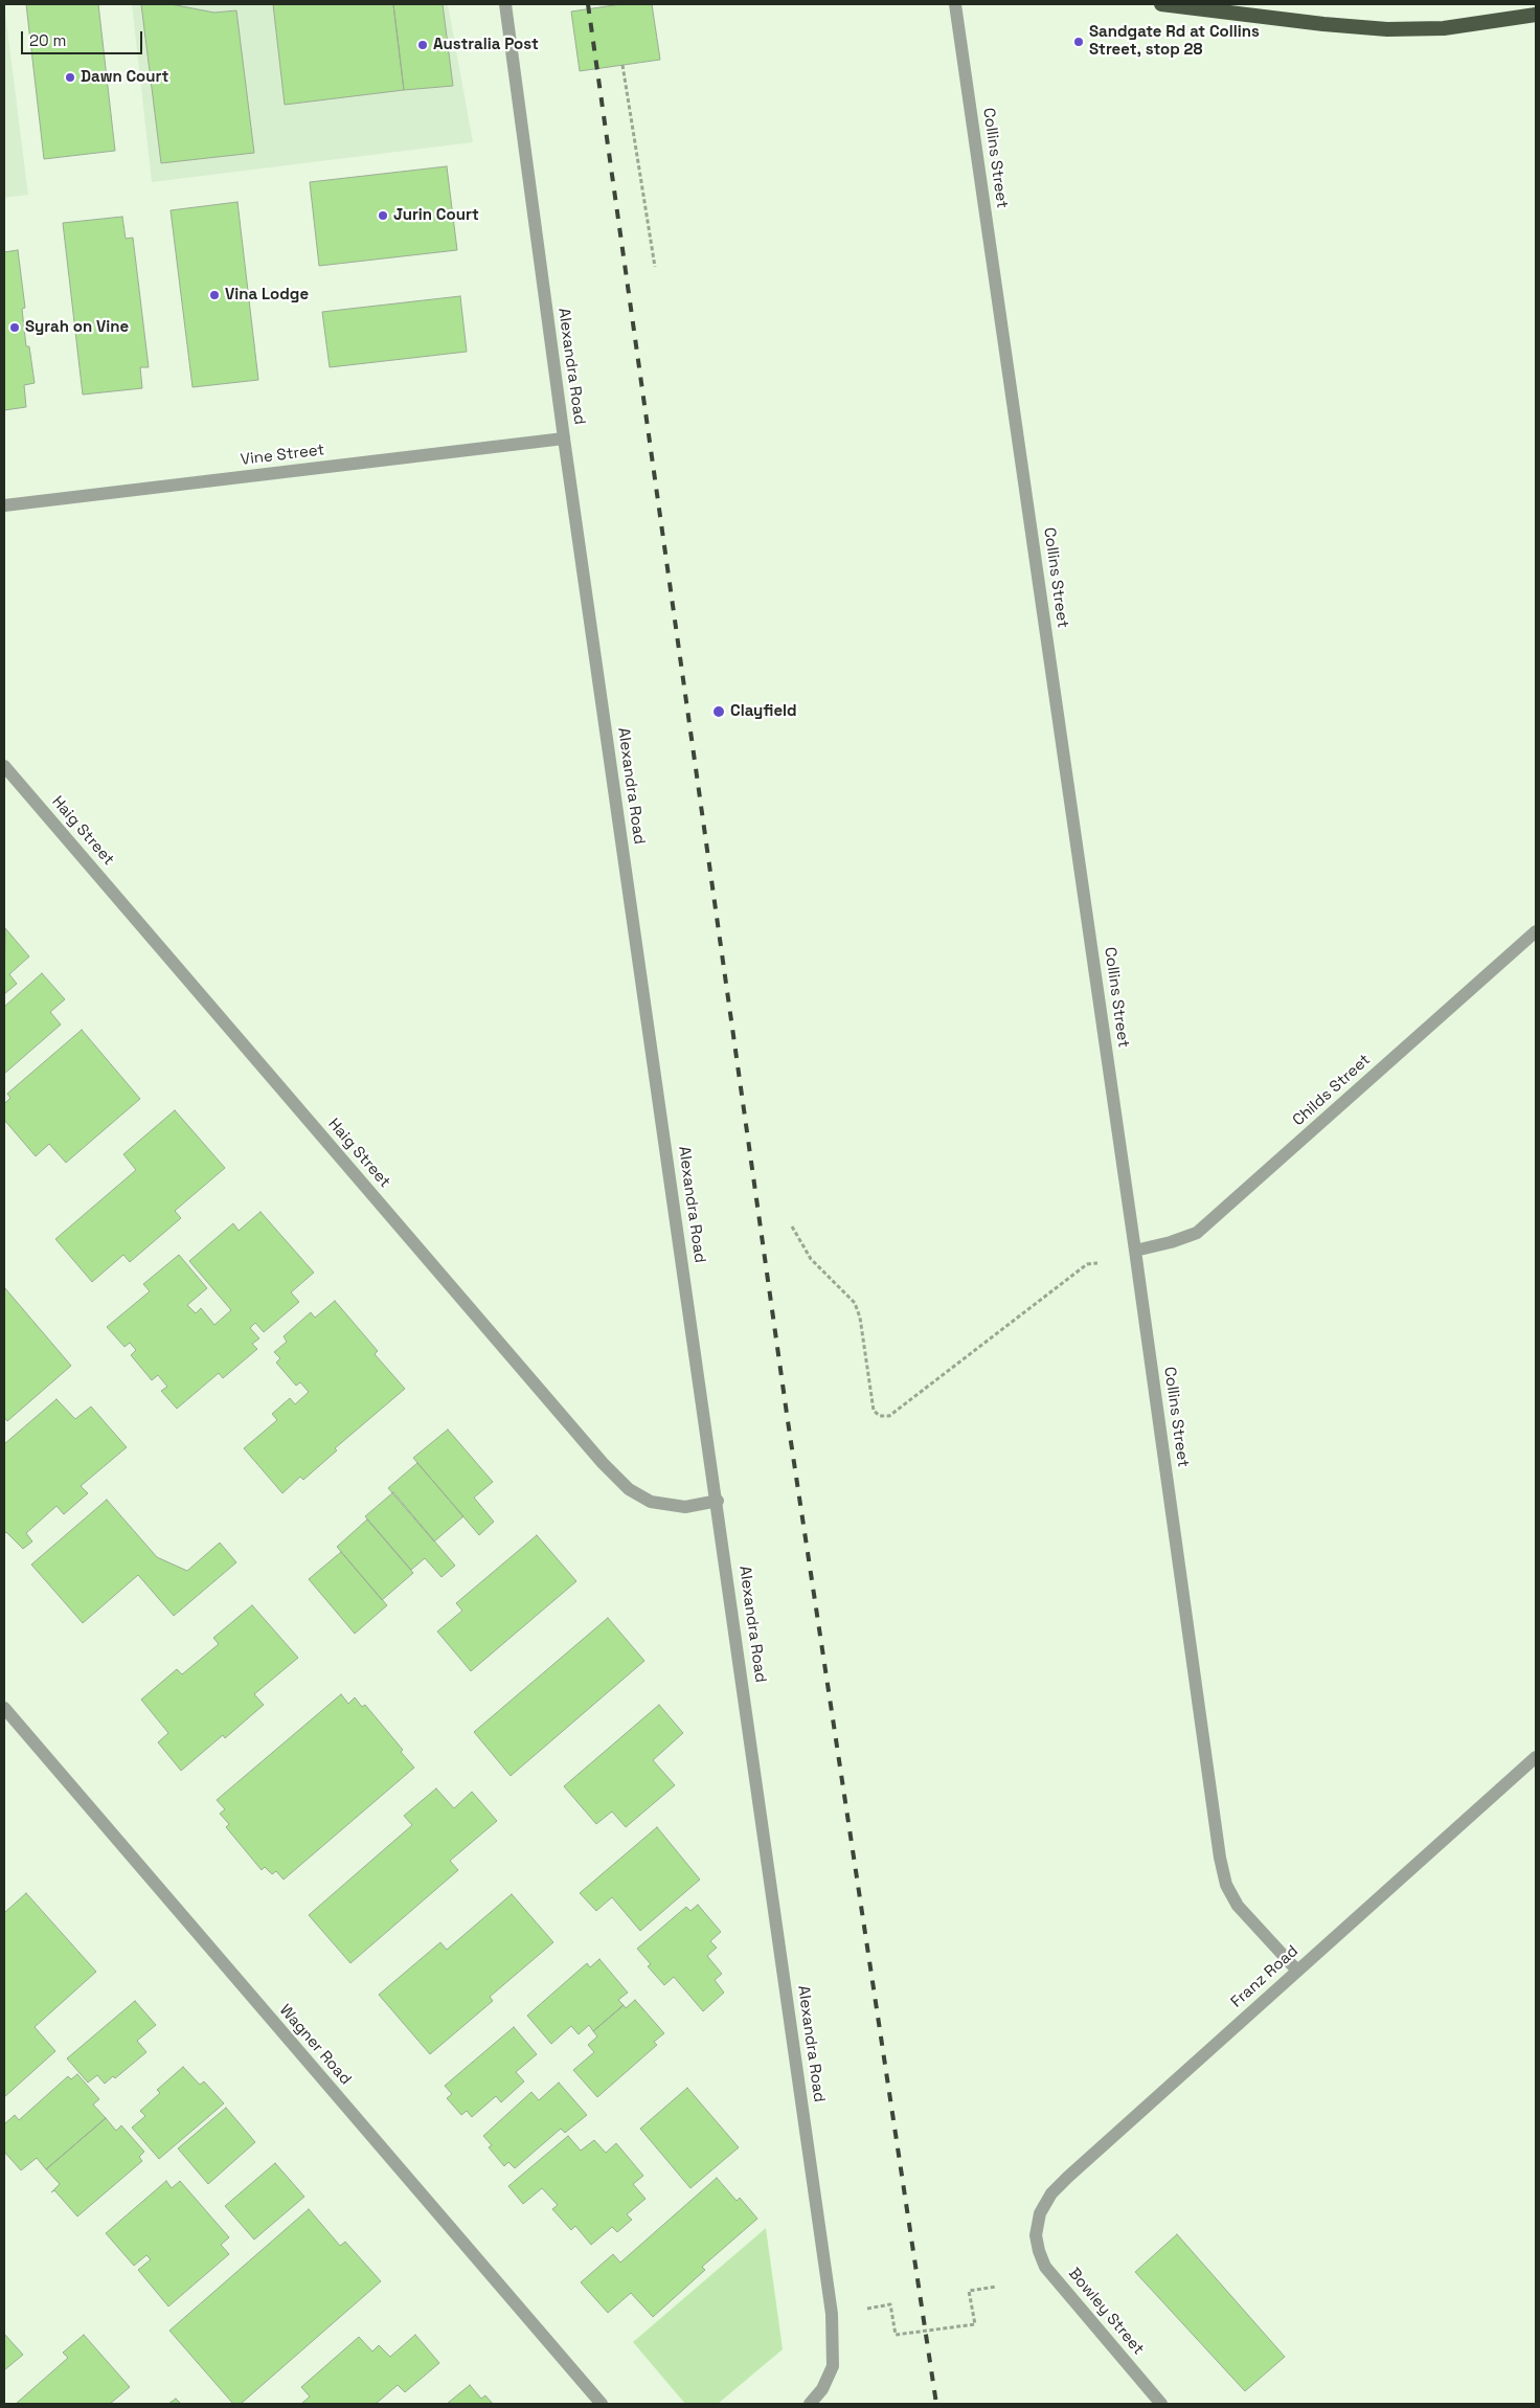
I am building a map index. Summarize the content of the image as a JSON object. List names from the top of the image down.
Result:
{
  "streets": {
    "street": [
      "Collins Street",
      "Alexandra Road",
      "Vine Street",
      "Haig Street",
      "Childs Street",
      "Franz Road",
      "Wagner Road",
      "Bowley Street"
    ]
  },
  "crossings": [
    ["Collins Street", "Childs Street"],
    ["Collins Street", "Franz Road"],
    ["Alexandra Road", "Vine Street"],
    ["Alexandra Road", "Haig Street"],
    ["Franz Road", "Bowley Street"]
  ],
  "places": [
    "Sandgate Rd at Collins Street, stop 28",
    "Australia Post",
    "Dawn Court",
    "Jurin Court",
    "Vina Lodge",
    "Syrah on Vine",
    "Clayfield"
  ],
  "scale_bar": "20 m"
}
